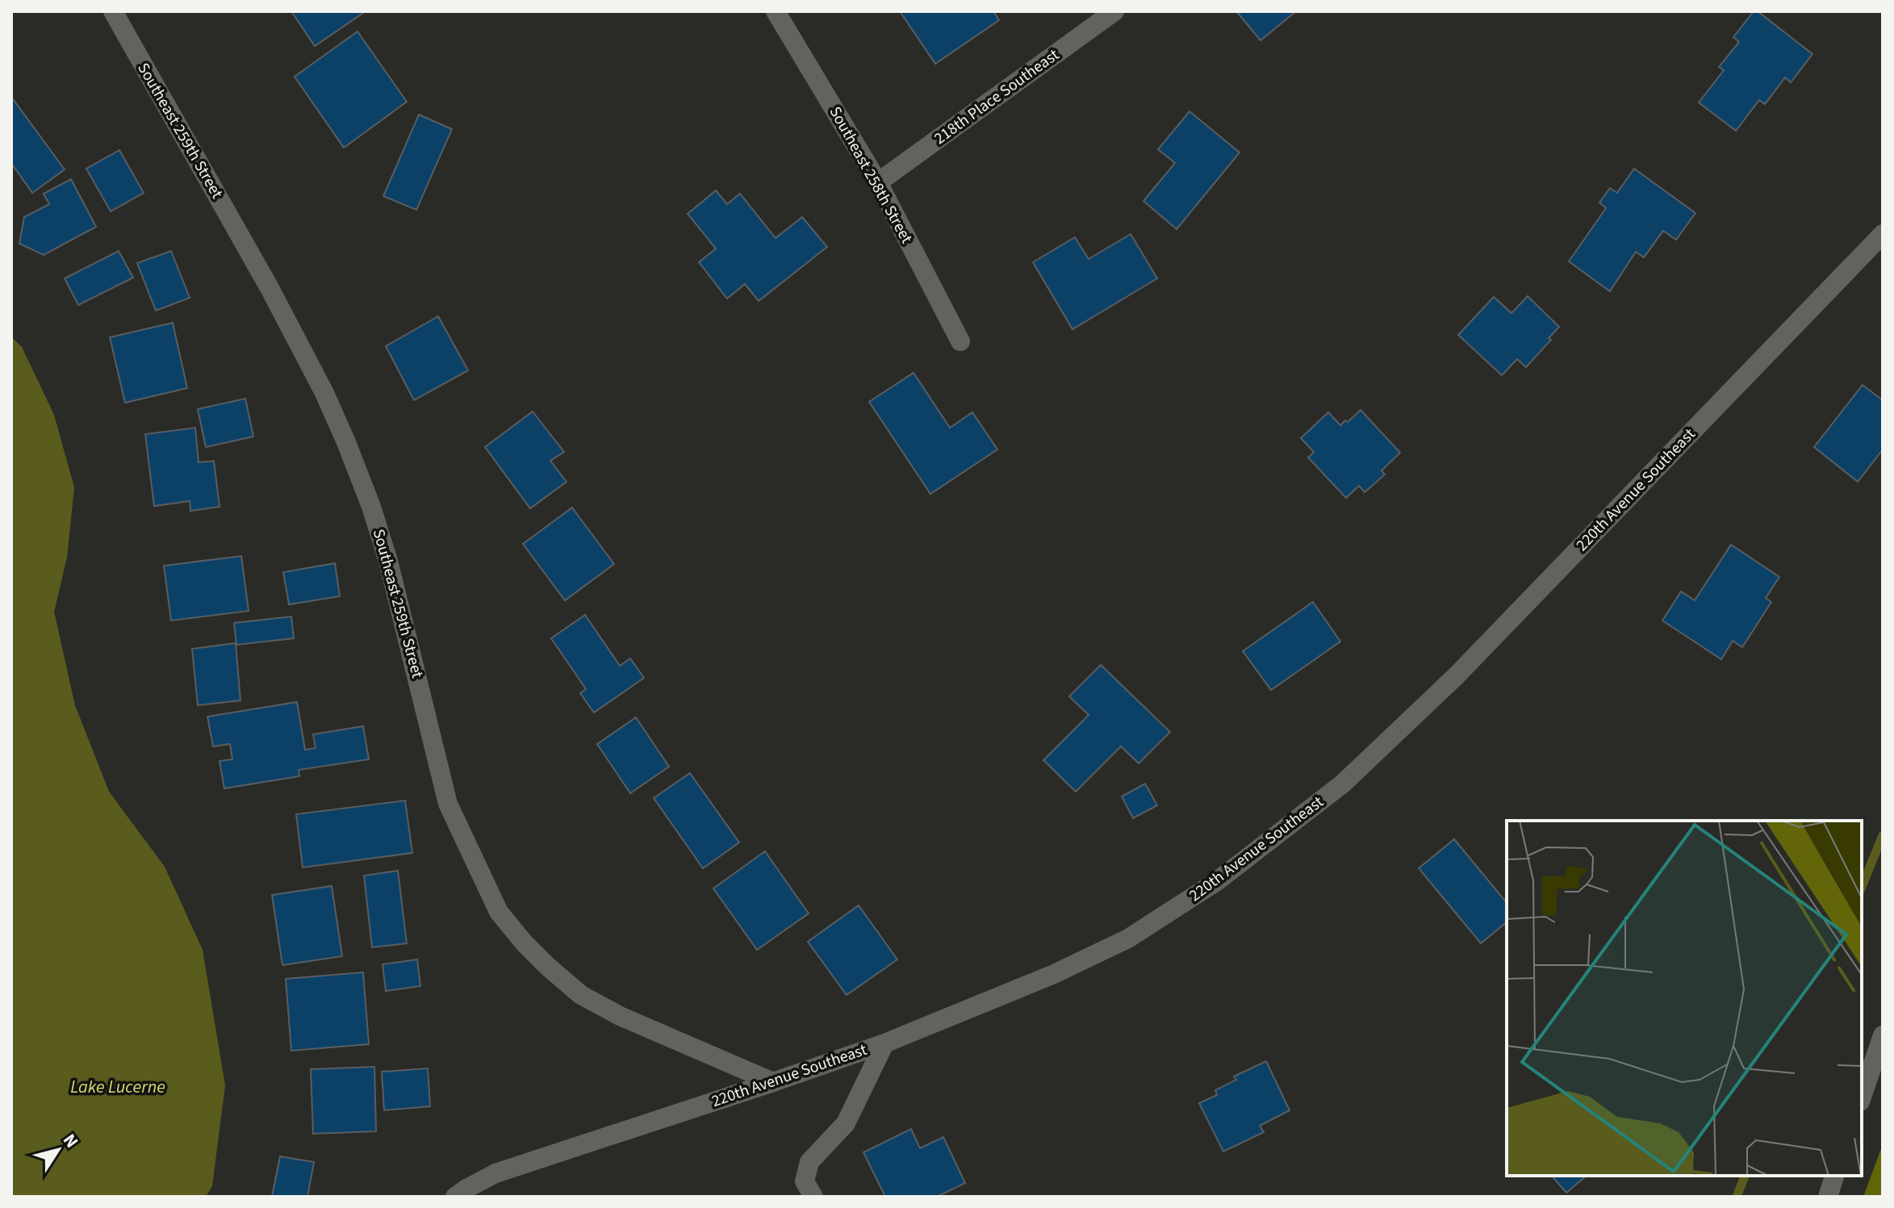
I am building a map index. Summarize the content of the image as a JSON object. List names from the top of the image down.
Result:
{
  "streets": {
    "street": [
      "218th Place Southeast",
      "Southeast 259th Street",
      "Southeast 258th Street",
      "220th Avenue Southeast"
    ]
  },
  "crossings": [
    ["218th Place Southeast", "Southeast 258th Street"],
    ["Southeast 259th Street", "220th Avenue Southeast"]
  ],
  "water": ["Lake Lucerne"],
  "north": "top right"
}
